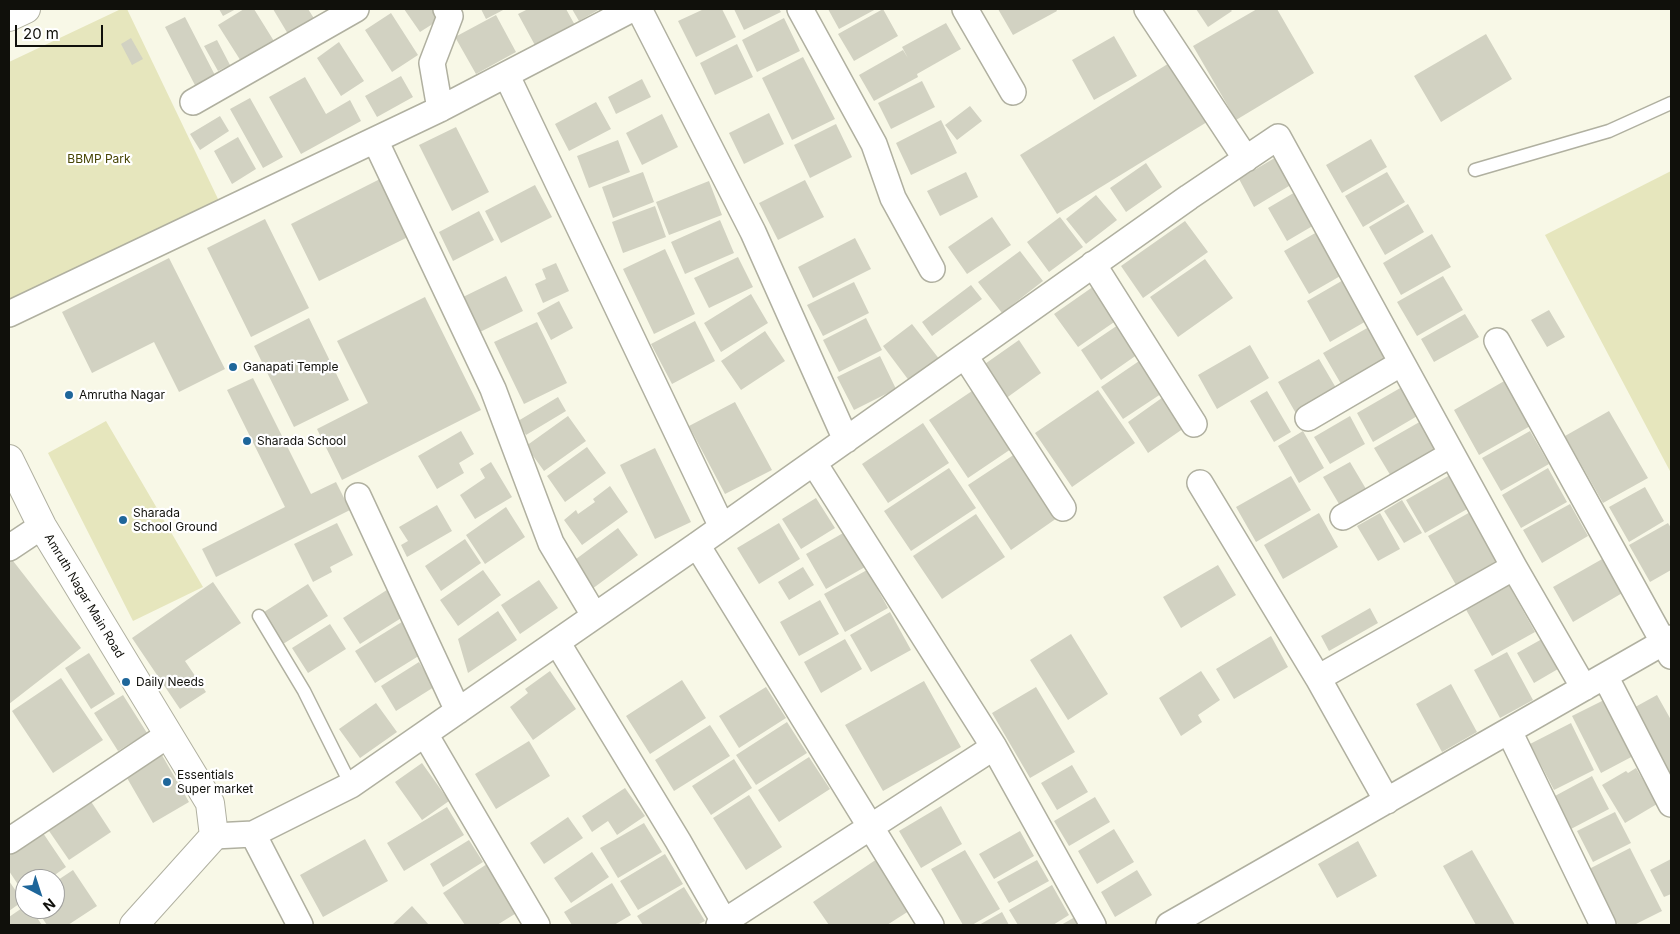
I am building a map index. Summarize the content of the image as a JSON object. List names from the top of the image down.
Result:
{
  "streets": {
    "street": ["Amruth Nagar Main Road"]
  },
  "parks": ["BBMP Park"],
  "places": [
    "Ganapati Temple",
    "Amrutha Nagar",
    "Sharada School",
    "Sharada School Ground",
    "Daily Needs",
    "Essentials Super market"
  ],
  "scale_bar": "20 m",
  "north": "bottom right"
}
